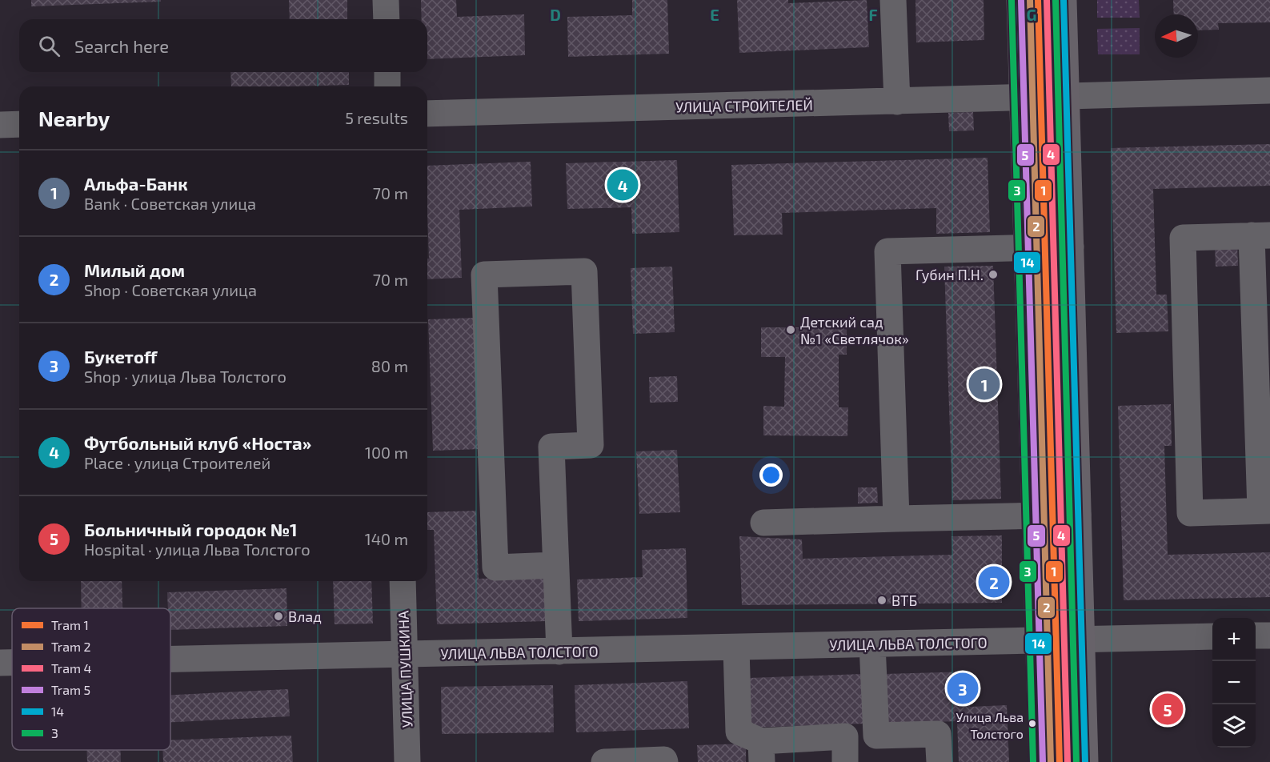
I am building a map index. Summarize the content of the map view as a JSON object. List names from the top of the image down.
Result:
{
  "streets": {
    "street": ["УЛИЦА СТРОИТЕЛЕЙ", "УЛИЦА ЛЬВА ТОЛСТОГО", "УЛИЦА ПУШКИНА"]
  },
  "crossings": [
    ["УЛИЦА ЛЬВА ТОЛСТОГО", "УЛИЦА ПУШКИНА"]
  ],
  "places": [
    "Губин П.Н.",
    "Детский сад №1 «Светлячок»",
    "ВТБ",
    "Влад",
    "Улица Льва Толстого"
  ],
  "lines": [
    "tram line 1",
    "tram line 2",
    "tram line 4",
    "transit line 14",
    "transit line 3",
    "tram line 5"
  ],
  "legend": [
    "Tram 1",
    "Tram 2",
    "Tram 4",
    "Tram 5",
    "14",
    "3"
  ],
  "north": "left",
  "page": {
    "search": "Search here",
    "heading": ["Nearby", "5 results"],
    "list": [
      {
        "mark": "1",
        "name": "Альфа-Банк",
        "note": "Bank · Советская улица",
        "value": "70 m"
      },
      {
        "mark": "2",
        "name": "Милый дом",
        "note": "Shop · Советская улица",
        "value": "70 m"
      },
      {
        "mark": "3",
        "name": "Букетoff",
        "note": "Shop · улица Льва Толстого",
        "value": "80 m"
      },
      {
        "mark": "4",
        "name": "Футбольный клуб «Носта»",
        "note": "Place · улица Строителей",
        "value": "100 m"
      },
      {
        "mark": "5",
        "name": "Больничный городок №1",
        "note": "Hospital · улица Льва Толстого",
        "value": "140 m"
      }
    ],
    "pins": [
      "4",
      "1",
      "2",
      "3",
      "5"
    ],
    "map_buttons": ["+", "−"]
  },
  "grid": {
    "columns": [
      "D",
      "E",
      "F",
      "G"
    ]
  }
}
